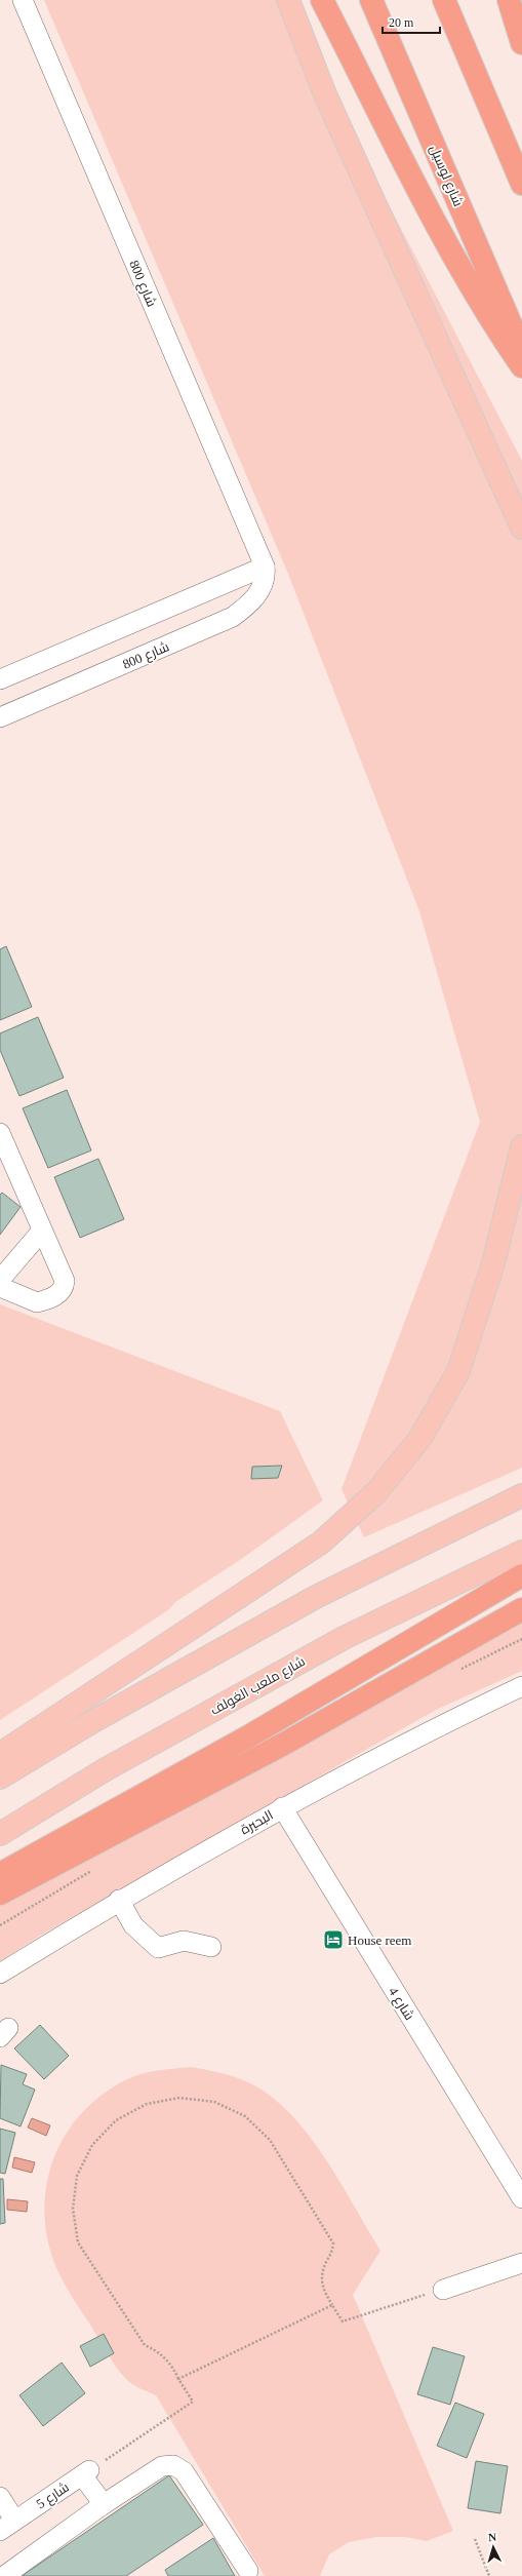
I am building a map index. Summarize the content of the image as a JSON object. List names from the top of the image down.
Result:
{
  "streets": {
    "highway": ["شارع لوسيل"],
    "main road": ["شارع ملعب الغولف"],
    "street": [
      "شارع 800",
      "البحيرة",
      "شارع 4",
      "شارع 5"
    ]
  },
  "crossings": [
    ["البحيرة", "شارع 4"]
  ],
  "places": {
    "hotel": ["House reem"]
  },
  "scale_bar": "20 m",
  "north": "top"
}
